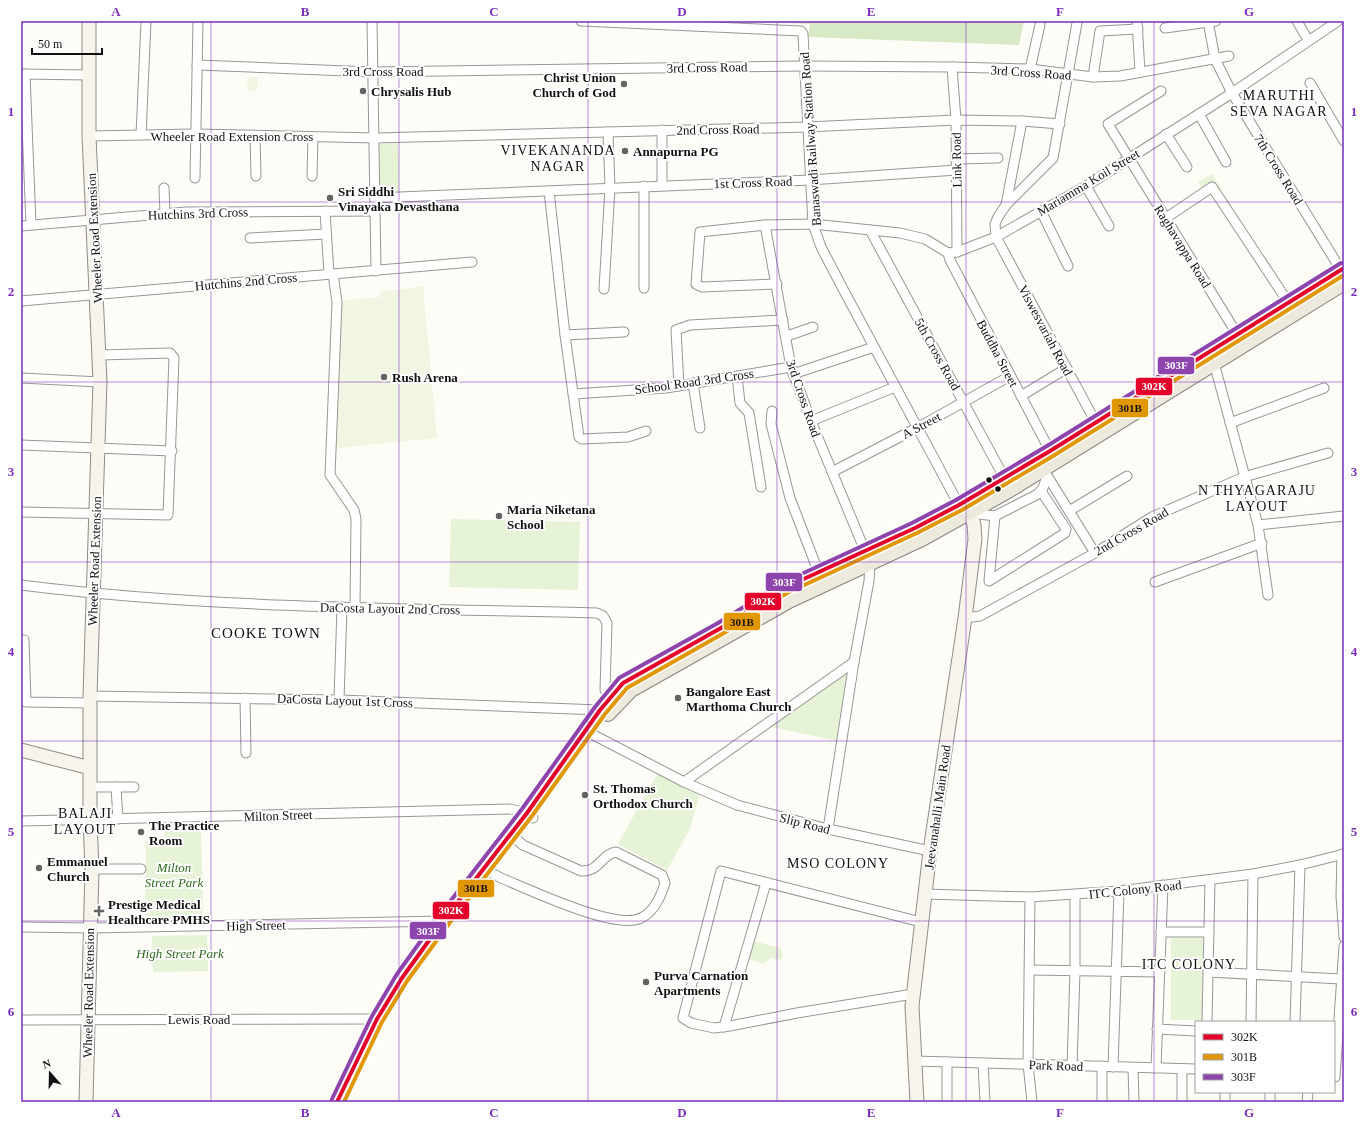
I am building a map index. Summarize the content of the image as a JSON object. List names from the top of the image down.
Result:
{
  "streets": {
    "street": [
      "3rd Cross Road",
      "2nd Cross Road",
      "Wheeler Road Extension Cross",
      "Banaswadi Railway Station Road",
      "Link Road",
      "7th Cross Road",
      "1st Cross Road",
      "Mariamma Koil Street",
      "Hutchins 3rd Cross",
      "Wheeler Road Extension",
      "Raghavappa Road",
      "Hutchins 2nd Cross",
      "Viswesvariah Road",
      "Buddha Street",
      "5th Cross Road",
      "School Road 3rd Cross",
      "A Street",
      "DaCosta Layout 2nd Cross",
      "DaCosta Layout 1st Cross",
      "Jeevanahalli Main Road",
      "Milton Street",
      "Slip Road",
      "ITC Colony Road",
      "High Street",
      "Lewis Road",
      "Park Road"
    ]
  },
  "crossings": [
    ["3rd Cross Road", "Banaswadi Railway Station Road"],
    ["3rd Cross Road", "Link Road"],
    ["3rd Cross Road", "7th Cross Road"],
    ["3rd Cross Road", "School Road 3rd Cross"],
    ["3rd Cross Road", "A Street"],
    ["2nd Cross Road", "Wheeler Road Extension Cross"],
    ["2nd Cross Road", "Banaswadi Railway Station Road"],
    ["2nd Cross Road", "Link Road"],
    ["2nd Cross Road", "Jeevanahalli Main Road"],
    ["Wheeler Road Extension Cross", "Wheeler Road Extension"],
    ["Banaswadi Railway Station Road", "1st Cross Road"],
    ["Banaswadi Railway Station Road", "School Road 3rd Cross"],
    ["Banaswadi Railway Station Road", "A Street"],
    ["Banaswadi Railway Station Road", "Jeevanahalli Main Road"],
    ["Link Road", "1st Cross Road"],
    ["Link Road", "Mariamma Koil Street"],
    ["Link Road", "Buddha Street"],
    ["7th Cross Road", "Mariamma Koil Street"],
    ["Mariamma Koil Street", "Raghavappa Road"],
    ["Mariamma Koil Street", "Viswesvariah Road"],
    ["Mariamma Koil Street", "Buddha Street"],
    ["Hutchins 3rd Cross", "Wheeler Road Extension"],
    ["Wheeler Road Extension", "Hutchins 2nd Cross"],
    ["Wheeler Road Extension", "DaCosta Layout 2nd Cross"],
    ["Wheeler Road Extension", "DaCosta Layout 1st Cross"],
    ["Wheeler Road Extension", "Milton Street"],
    ["Wheeler Road Extension", "High Street"],
    ["Wheeler Road Extension", "Lewis Road"],
    ["Buddha Street", "A Street"],
    ["5th Cross Road", "A Street"],
    ["Jeevanahalli Main Road", "Slip Road"],
    ["Jeevanahalli Main Road", "ITC Colony Road"],
    ["Jeevanahalli Main Road", "Park Road"]
  ],
  "districts": [
    "MARUTHI SEVA NAGAR",
    "VIVEKANANDA NAGAR",
    "N THYAGARAJU LAYOUT",
    "COOKE TOWN",
    "BALAJI LAYOUT",
    "MSO COLONY",
    "ITC COLONY"
  ],
  "parks": ["Milton Street Park", "High Street Park"],
  "places": {
    "other": [
      "Christ Union Church of God",
      "Chrysalis Hub",
      "Annapurna PG",
      "Sri Siddhi Vinayaka Devasthana",
      "Rush Arena",
      "Maria Niketana School",
      "Bangalore East Marthoma Church",
      "St. Thomas Orthodox Church",
      "The Practice Room",
      "Emmanuel Church",
      "Purva Carnation Apartments"
    ],
    "health": ["Prestige Medical Healthcare PMHS"]
  },
  "lines": ["transit line 303F", "transit line 302K", "transit line 301B"],
  "legend": ["302K", "301B", "303F"],
  "scale_bar": "50 m",
  "north": "top",
  "grid": {
    "columns": [
      "A",
      "B",
      "C",
      "D",
      "E",
      "F",
      "G"
    ],
    "rows": [
      "1",
      "2",
      "3",
      "4",
      "5",
      "6"
    ]
  }
}
